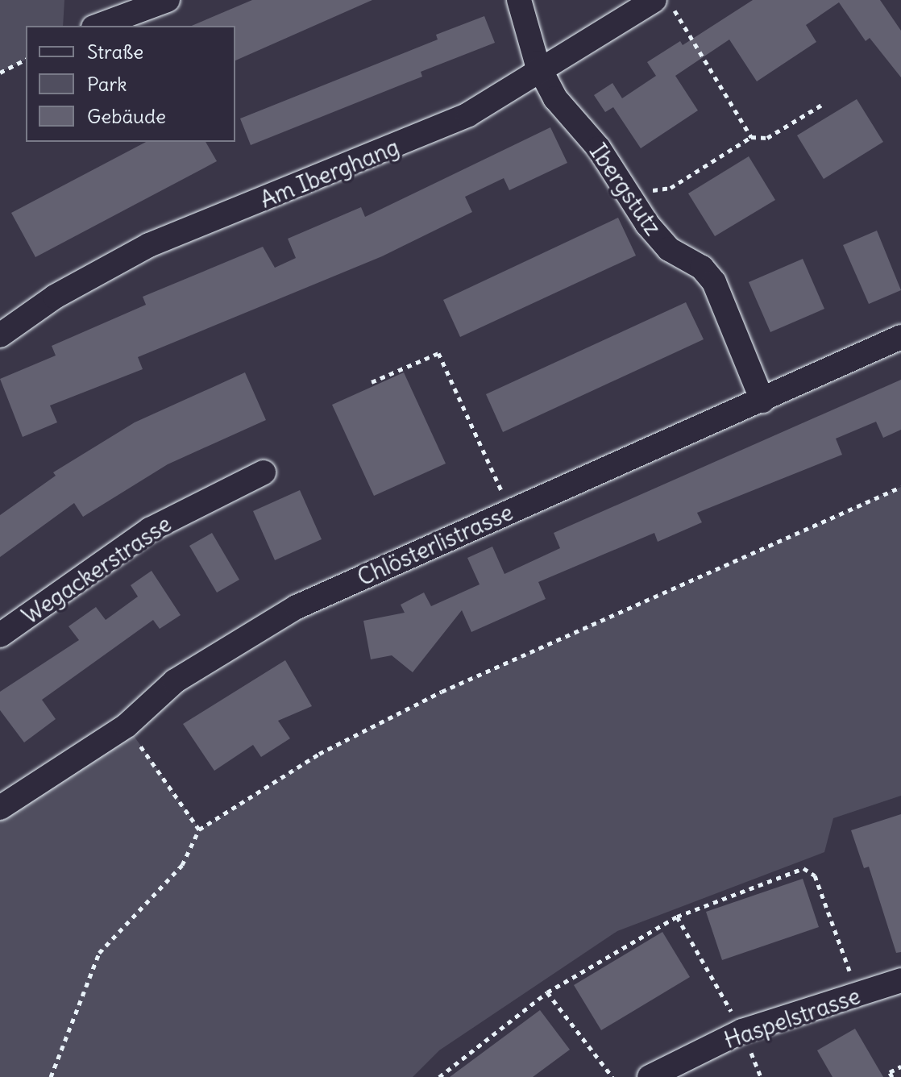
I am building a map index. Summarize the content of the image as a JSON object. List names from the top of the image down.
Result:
{
  "streets": {
    "street": [
      "Am Iberghang",
      "Ibergstutz",
      "Chlösterlistrasse",
      "Wegackerstrasse",
      "Haspelstrasse"
    ]
  },
  "crossings": [
    ["Am Iberghang", "Ibergstutz"],
    ["Ibergstutz", "Chlösterlistrasse"]
  ],
  "legend": ["Straße", "Park", "Gebäude"]
}
